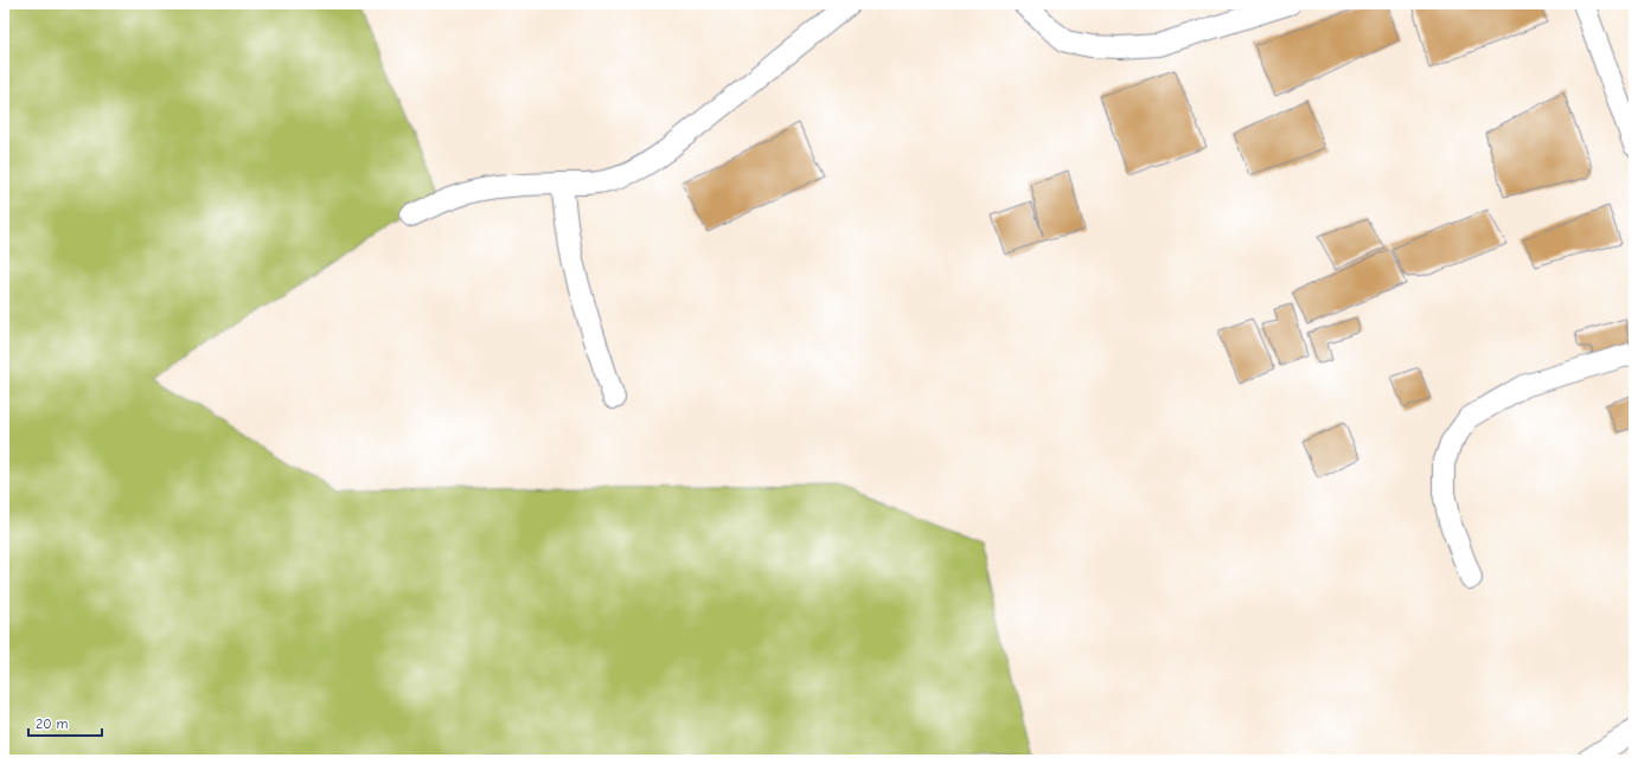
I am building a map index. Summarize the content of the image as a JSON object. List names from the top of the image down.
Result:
{
  "scale_bar": "20 m"
}
